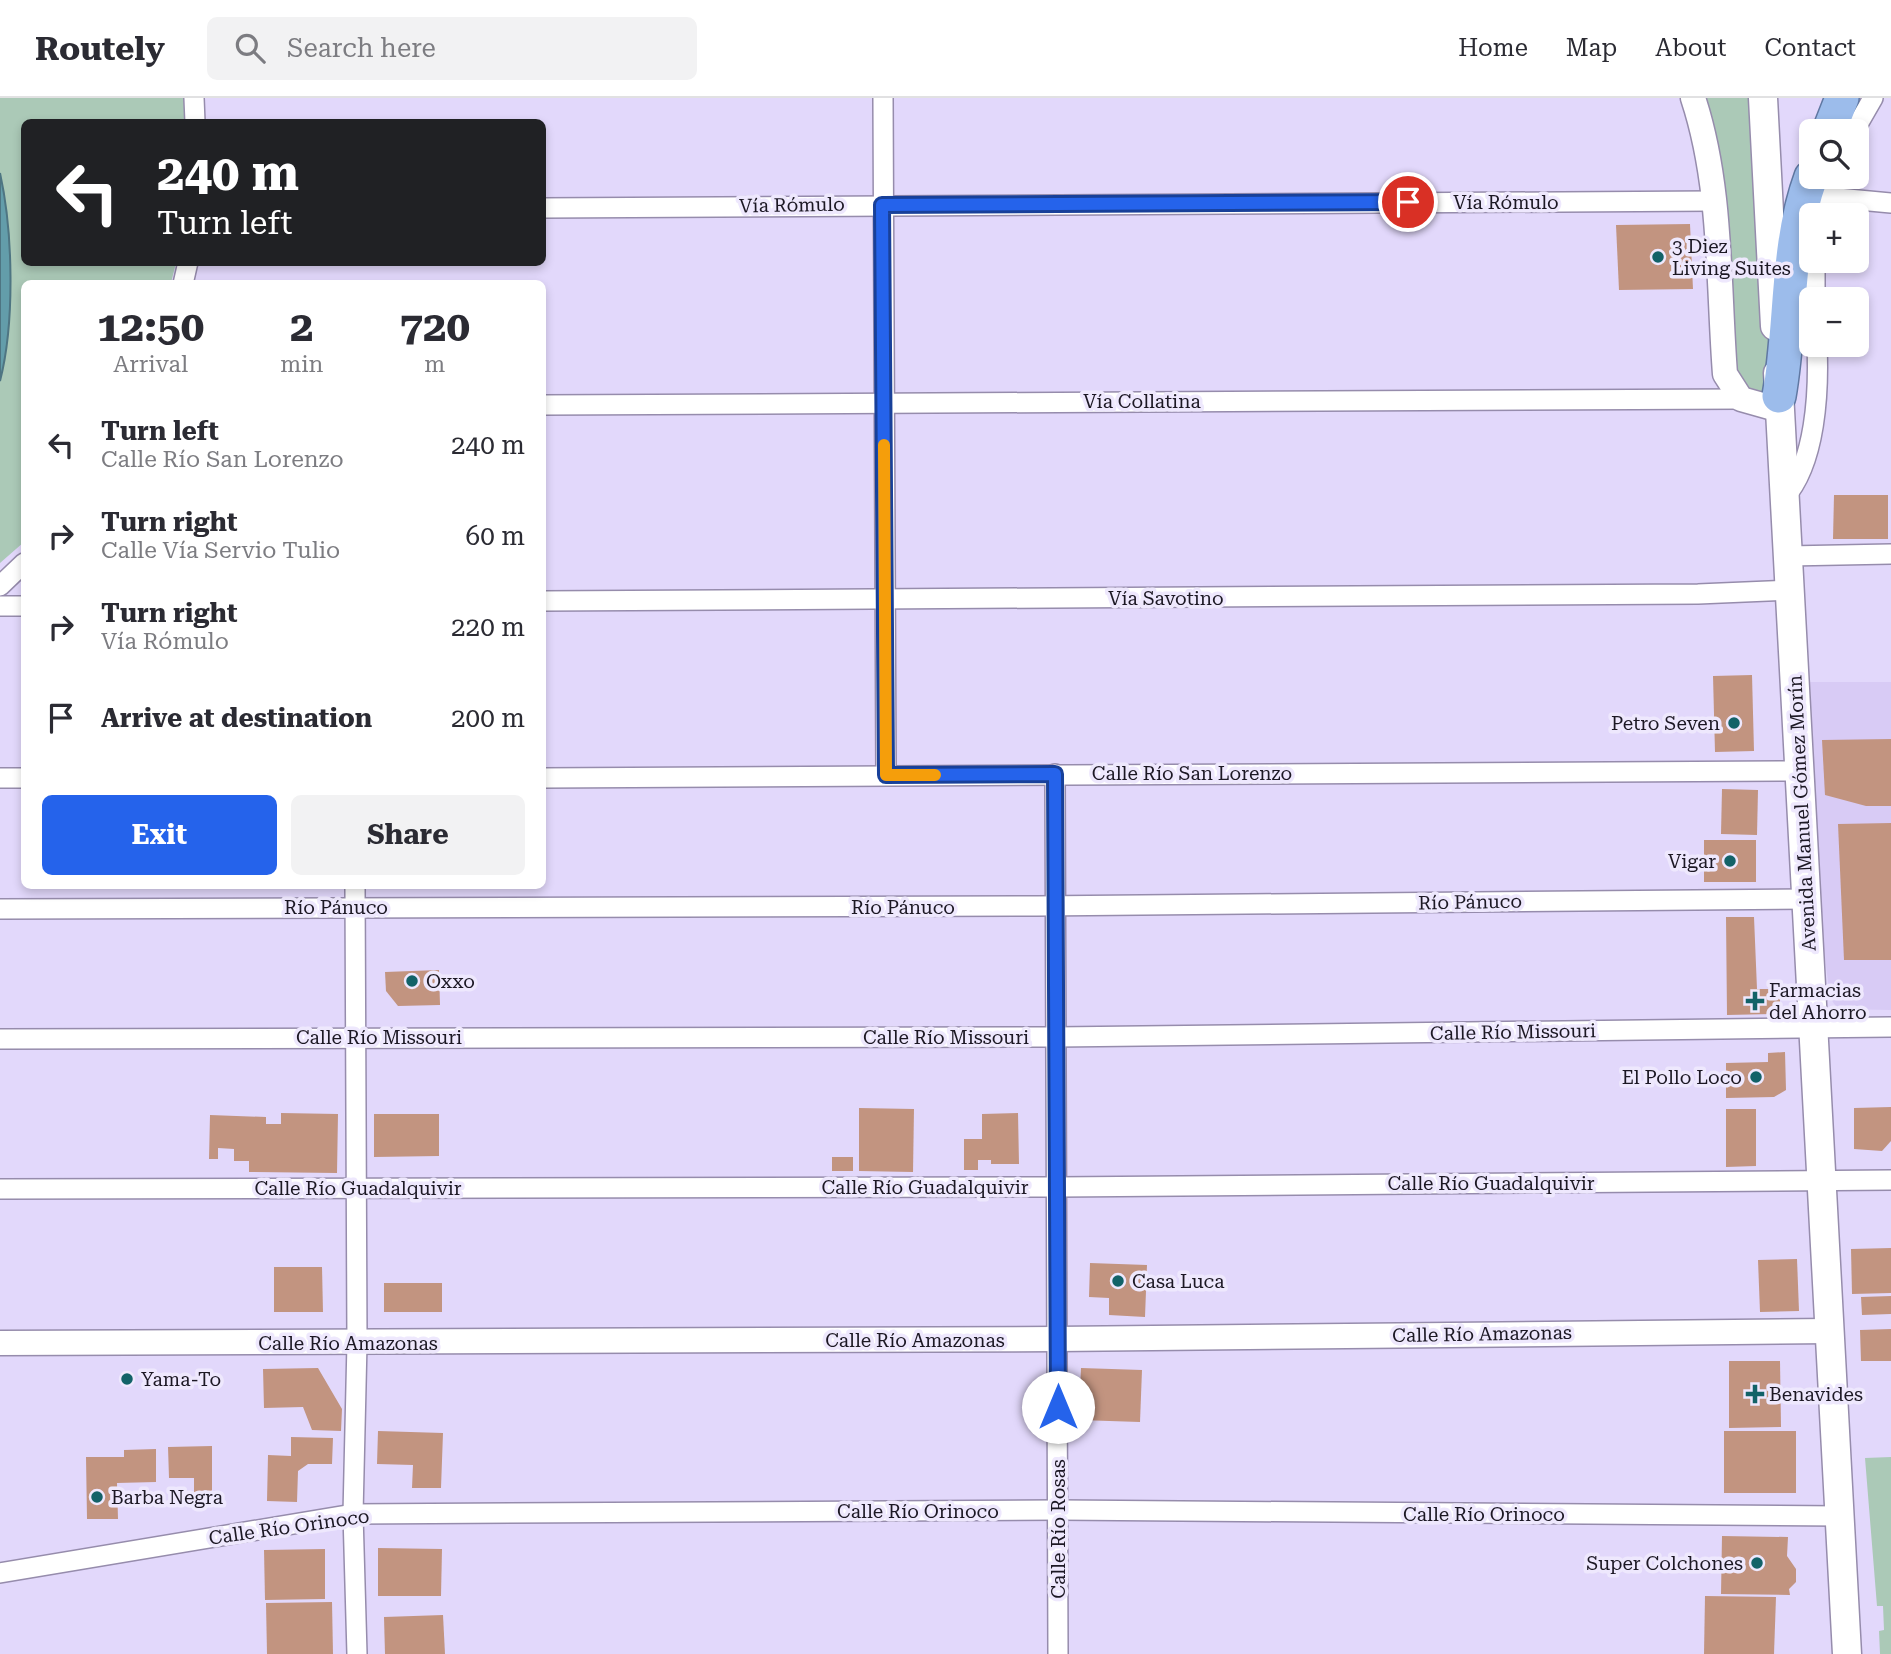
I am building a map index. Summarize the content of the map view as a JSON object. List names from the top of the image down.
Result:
{
  "streets": {
    "main road": ["Avenida Manuel Gómez Morín"],
    "street": [
      "Vía Rómulo",
      "Vía Collatina",
      "Vía Savotino",
      "Calle Río San Lorenzo",
      "Río Pánuco",
      "Calle Río Missouri",
      "Calle Río Guadalquivir",
      "Calle Río Amazonas",
      "Calle Río Orinoco",
      "Calle Río Rosas"
    ]
  },
  "crossings": [
    ["Vía Savotino", "Avenida Manuel Gómez Morín"],
    ["Calle Río San Lorenzo", "Avenida Manuel Gómez Morín"],
    ["Calle Río San Lorenzo", "Calle Río Rosas"],
    ["Avenida Manuel Gómez Morín", "Río Pánuco"],
    ["Avenida Manuel Gómez Morín", "Calle Río Missouri"],
    ["Avenida Manuel Gómez Morín", "Calle Río Guadalquivir"],
    ["Avenida Manuel Gómez Morín", "Calle Río Amazonas"],
    ["Avenida Manuel Gómez Morín", "Calle Río Orinoco"],
    ["Río Pánuco", "Calle Río Rosas"],
    ["Calle Río Missouri", "Calle Río Rosas"],
    ["Calle Río Guadalquivir", "Calle Río Rosas"],
    ["Calle Río Amazonas", "Calle Río Rosas"],
    ["Calle Río Orinoco", "Calle Río Rosas"]
  ],
  "places": {
    "other": [
      "3 Diez Living Suites",
      "Petro Seven",
      "Vigar",
      "Oxxo",
      "El Pollo Loco",
      "Casa Luca",
      "Yama-To",
      "Barba Negra",
      "Super Colchones"
    ],
    "health": ["Farmacias del Ahorro", "Benavides"]
  },
  "page": {
    "header": "Routely",
    "search": "Search here",
    "nav": [
      "Home",
      "Map",
      "About",
      "Contact"
    ],
    "map_buttons": ["+", "−"],
    "turn": ["240 m", "Turn left"],
    "eta": [
      "12:50",
      "Arrival",
      "2",
      "min",
      "720",
      "m"
    ],
    "list": [
      {
        "name": "Turn left",
        "note": "Calle Río San Lorenzo",
        "value": "240 m"
      },
      {
        "name": "Turn right",
        "note": "Calle Vía Servio Tulio",
        "value": "60 m"
      },
      {
        "name": "Turn right",
        "note": "Vía Rómulo",
        "value": "220 m"
      },
      {
        "name": "Arrive at destination",
        "value": "200 m"
      }
    ],
    "buttons": ["Exit", "Share"]
  }
}
